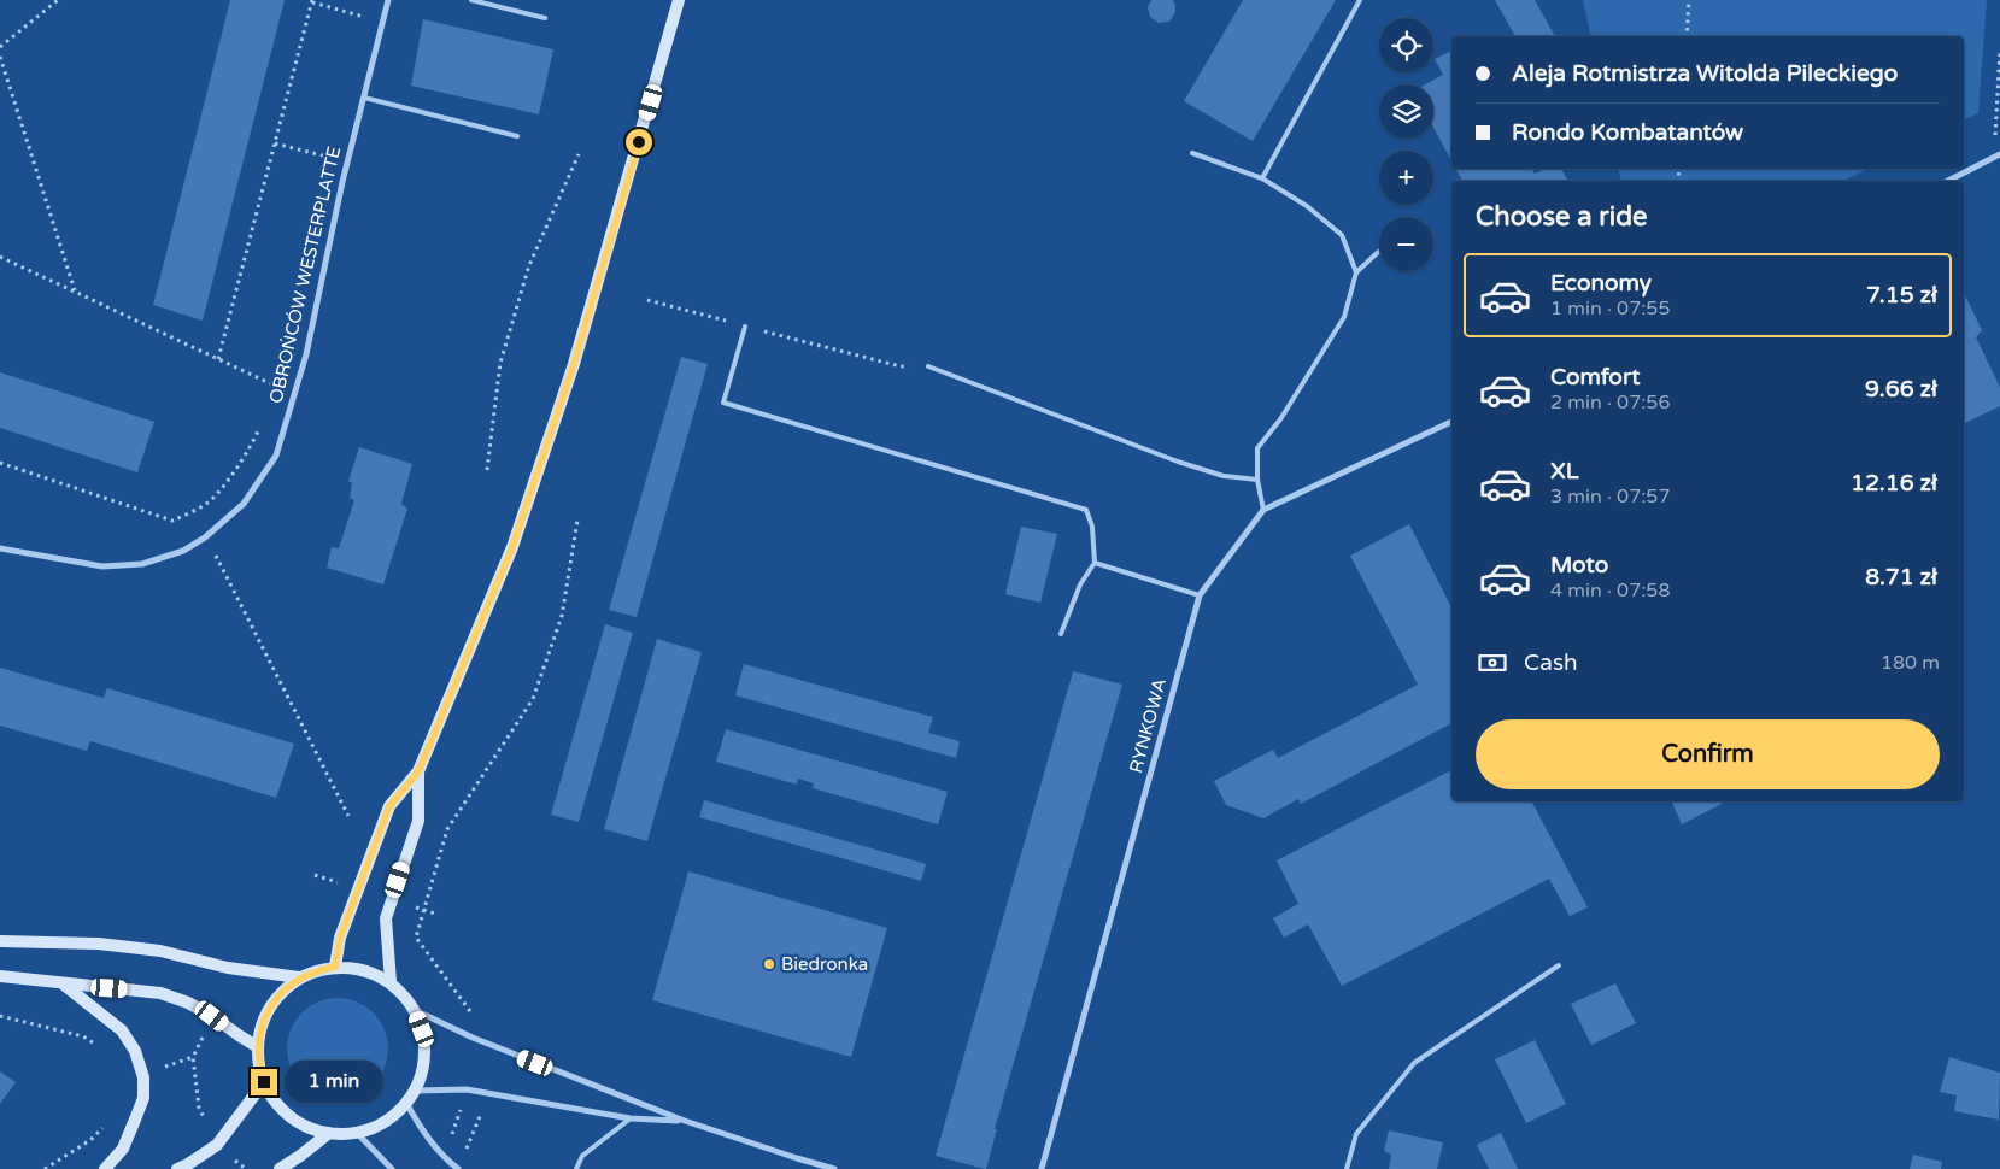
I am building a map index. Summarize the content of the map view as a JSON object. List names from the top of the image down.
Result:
{
  "streets": {
    "street": ["OBROŃCÓW WESTERPLATTE", "RYNKOWA"]
  },
  "places": ["Biedronka"],
  "page": {
    "map_buttons": ["+", "−"],
    "banner": ["Aleja Rotmistrza Witolda Pileckiego", "Rondo Kombatantów"],
    "heading": "Choose a ride",
    "list": [
      {
        "name": "Economy",
        "note": "1 min · 07:55",
        "value": "7.15 zł"
      },
      {
        "name": "Comfort",
        "note": "2 min · 07:56",
        "value": "9.66 zł"
      },
      {
        "name": "XL",
        "note": "3 min · 07:57",
        "value": "12.16 zł"
      },
      {
        "name": "Moto",
        "note": "4 min · 07:58",
        "value": "8.71 zł"
      }
    ],
    "pay": ["Cash", "180 m"],
    "buttons": "Confirm",
    "bubble": "1 min"
  }
}
